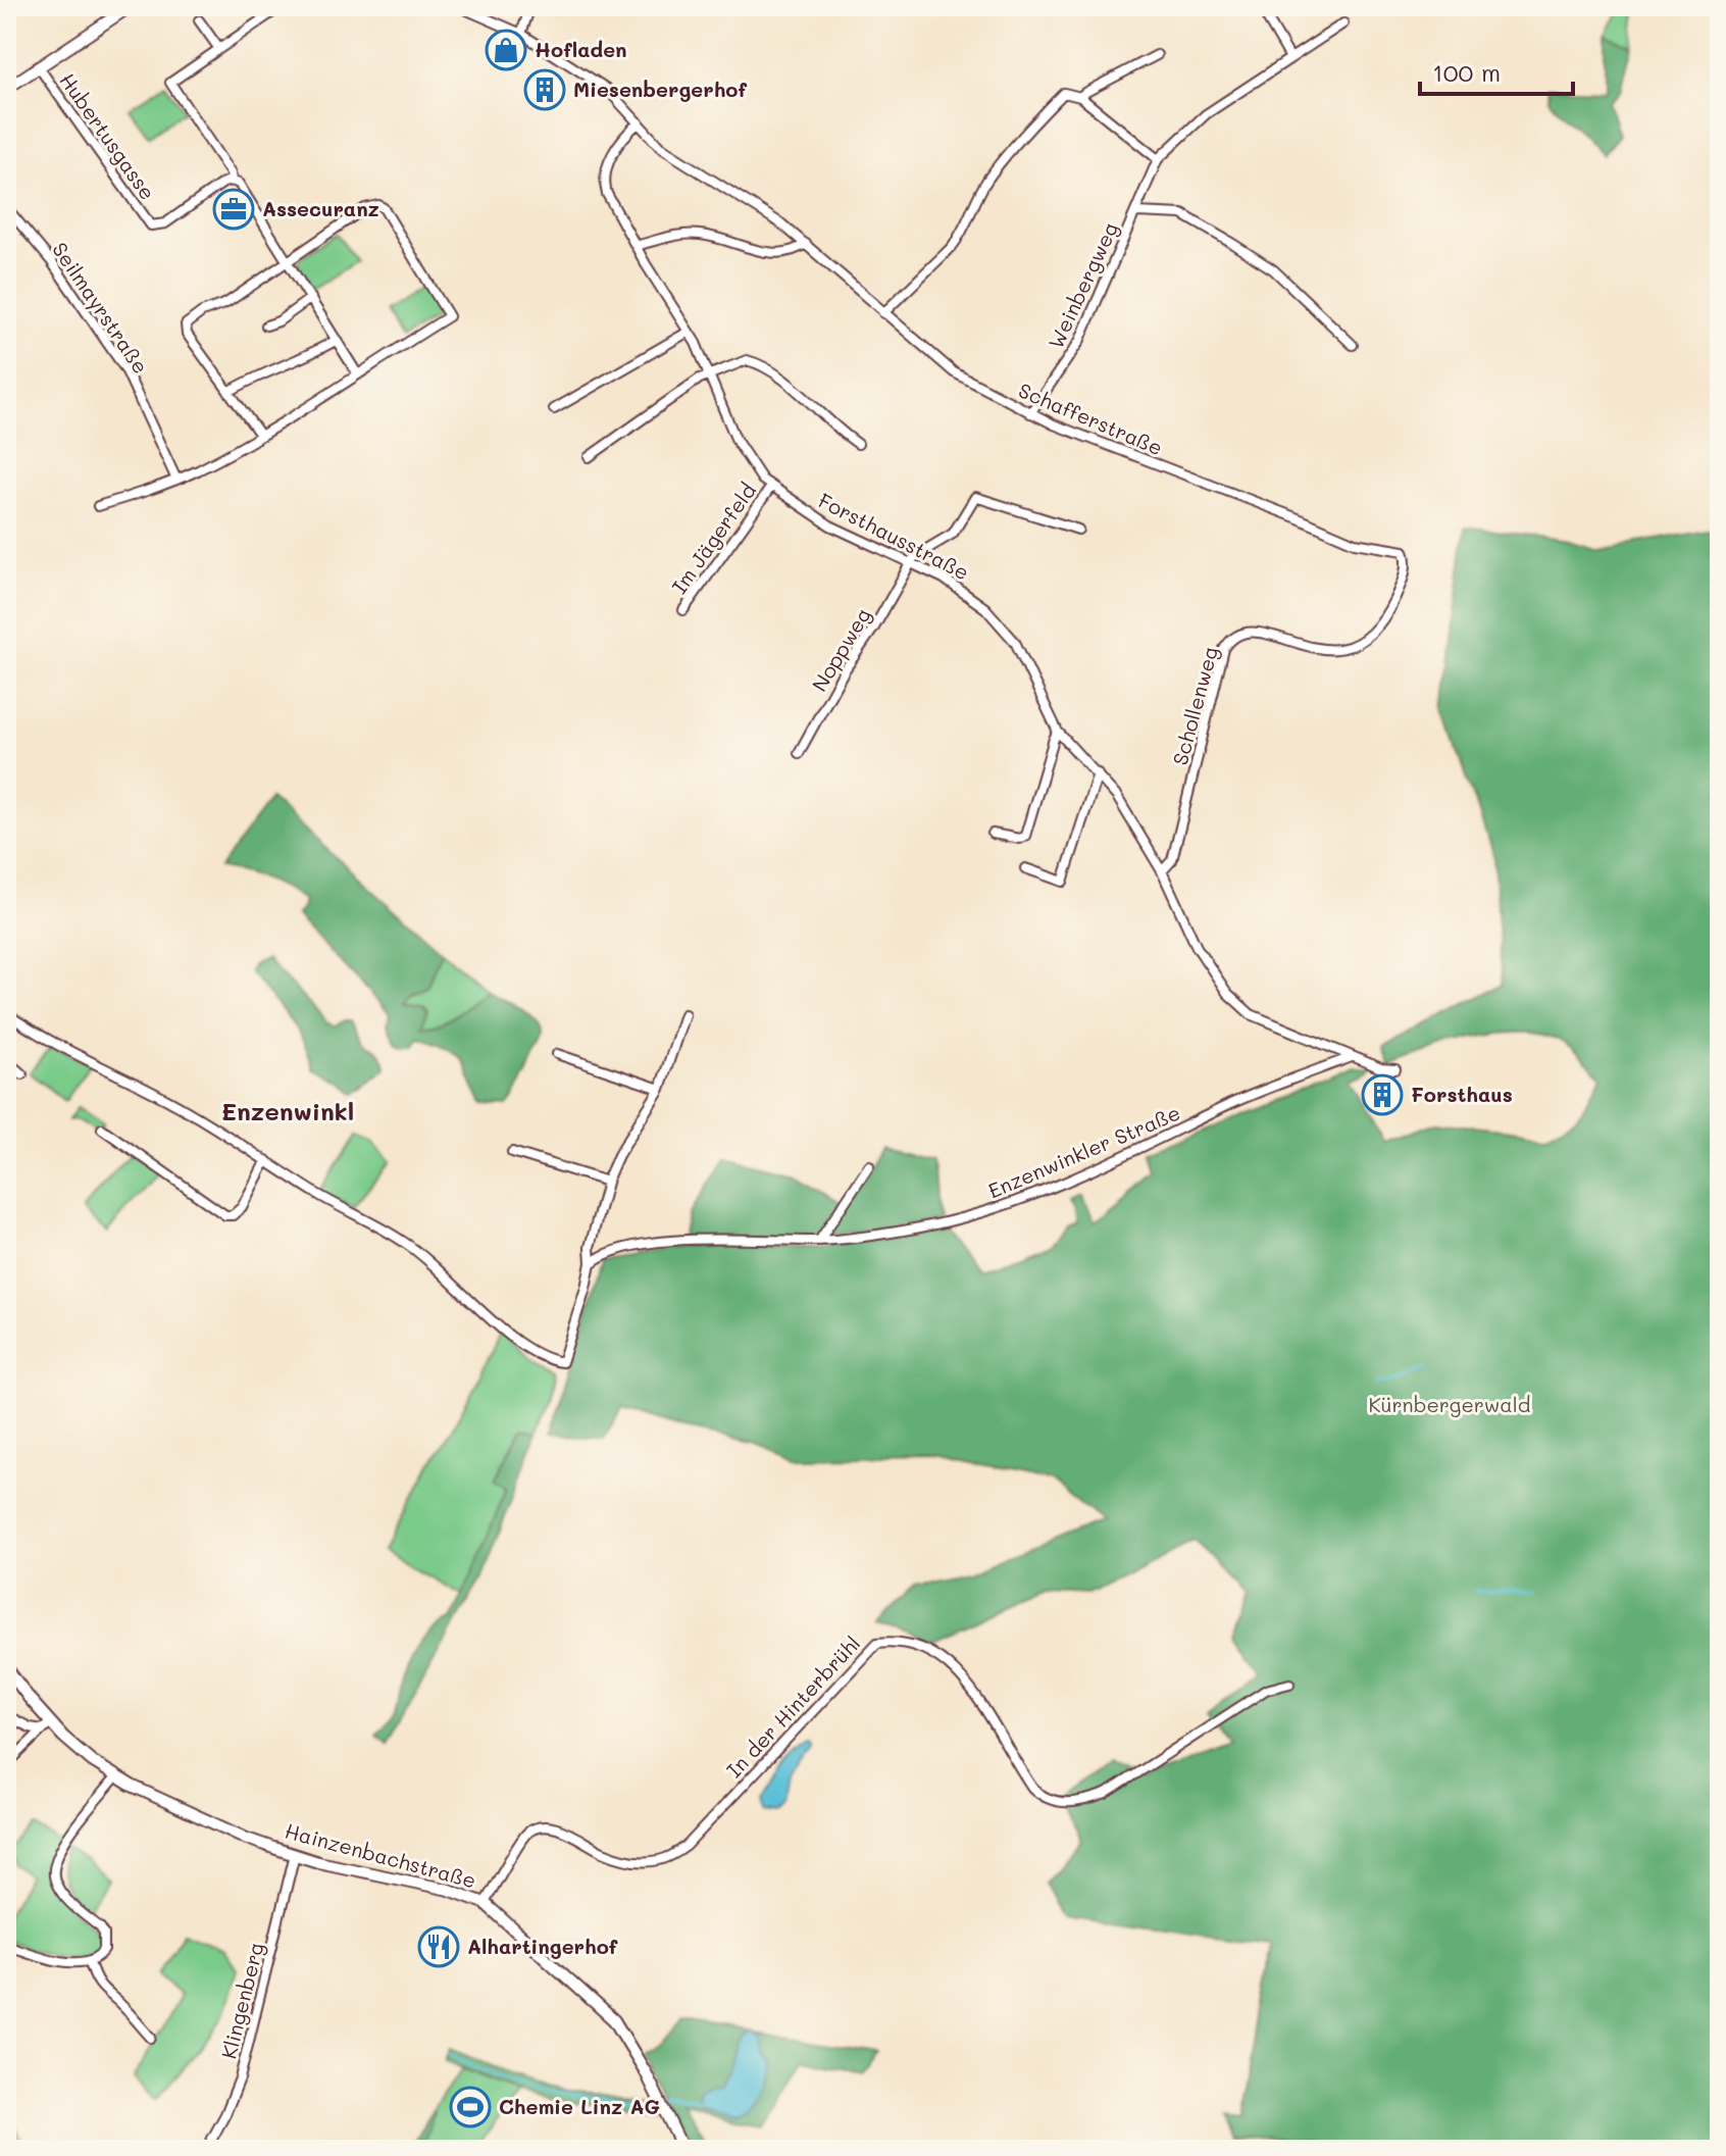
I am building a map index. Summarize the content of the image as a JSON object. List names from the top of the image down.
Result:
{
  "streets": {
    "street": [
      "Hubertusgasse",
      "Weinbergweg",
      "Seilmayrstraße",
      "Schafferstraße",
      "Forsthausstraße",
      "Im Jägerfeld",
      "Noppweg",
      "Schollenweg",
      "Enzenwinkler Straße",
      "In der Hinterbrühl",
      "Hainzenbachstraße",
      "Klingenberg"
    ]
  },
  "crossings": [
    ["Weinbergweg", "Schafferstraße"],
    ["Schafferstraße", "Forsthausstraße"],
    ["Schafferstraße", "Schollenweg"],
    ["Forsthausstraße", "Im Jägerfeld"],
    ["Forsthausstraße", "Noppweg"],
    ["Forsthausstraße", "Schollenweg"],
    ["Forsthausstraße", "Enzenwinkler Straße"],
    ["In der Hinterbrühl", "Hainzenbachstraße"],
    ["Hainzenbachstraße", "Klingenberg"]
  ],
  "districts": ["Enzenwinkl"],
  "parks": ["Kürnbergerwald"],
  "places": {
    "shop": ["Hofladen"],
    "building": ["Miesenbergerhof", "Forsthaus"],
    "office": ["Assecuranz"],
    "restaurant": ["Alhartingerhof"],
    "sports": ["Chemie Linz AG"]
  },
  "scale_bar": "100 m"
}
